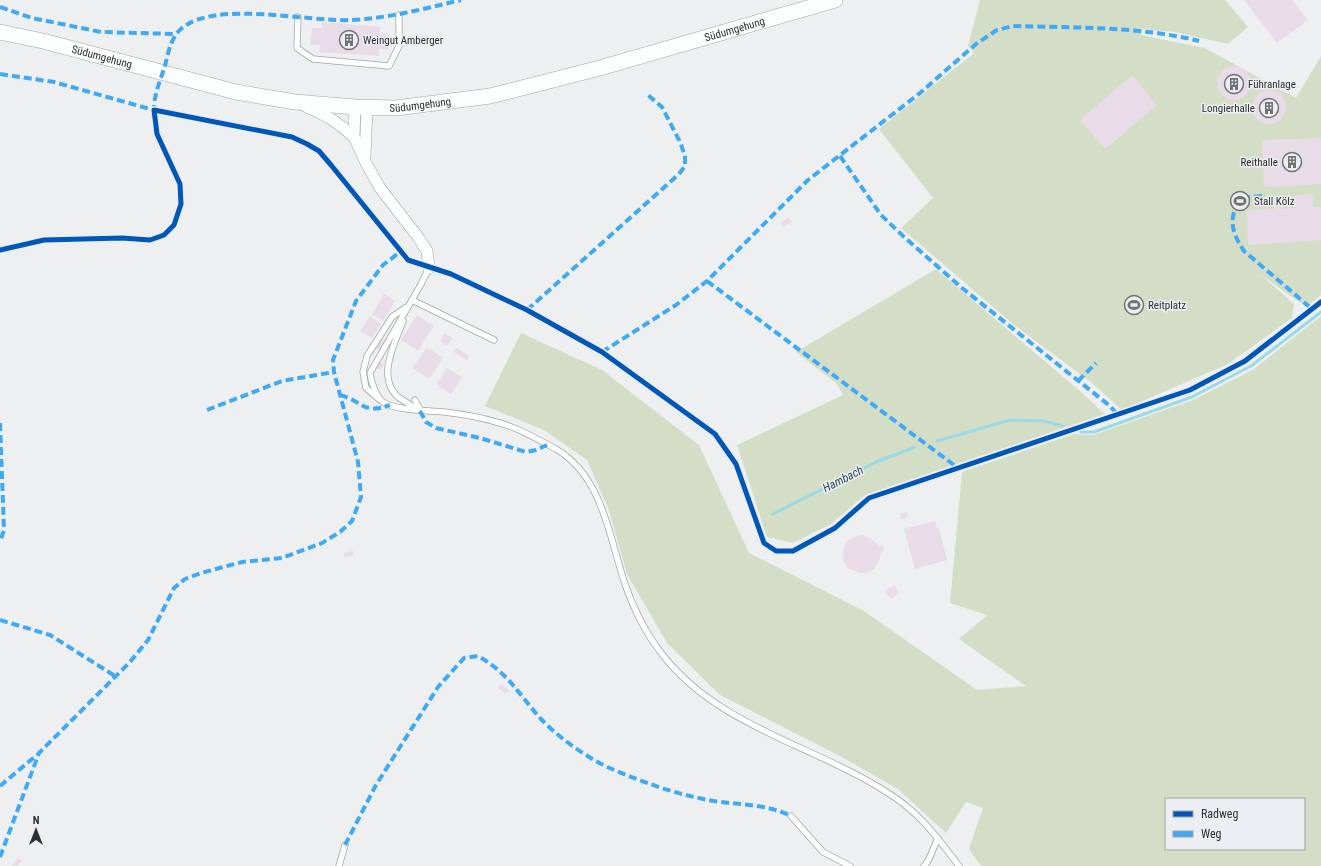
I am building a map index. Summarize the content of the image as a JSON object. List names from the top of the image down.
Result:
{
  "streets": {
    "main road": ["Südumgehung"]
  },
  "water": ["Hambach"],
  "places": {
    "building": [
      "Weingut Amberger",
      "Führanlage",
      "Longierhalle",
      "Reithalle"
    ],
    "sports": ["Stall Kölz", "Reitplatz"]
  },
  "legend": ["Radweg", "Weg"],
  "north": "top"
}
